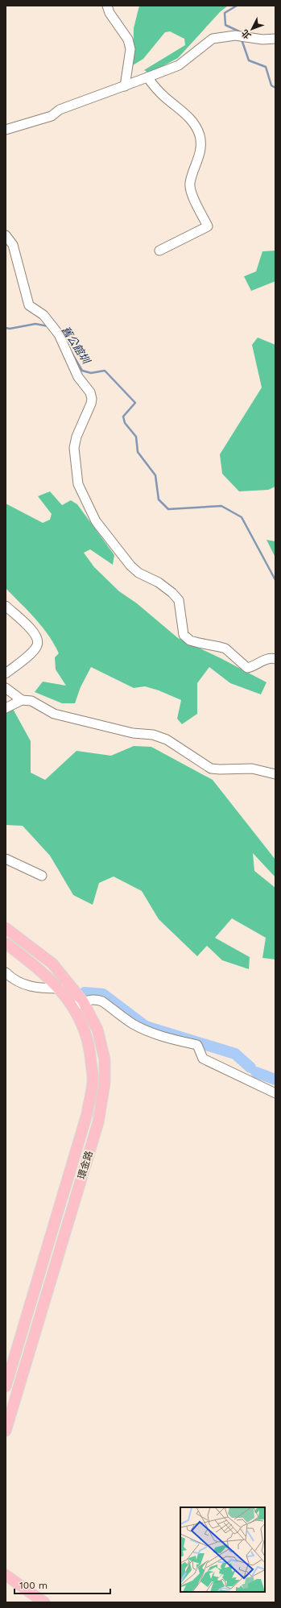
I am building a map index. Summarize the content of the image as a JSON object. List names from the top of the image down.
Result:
{
  "streets": {
    "main road": ["環金路"]
  },
  "water": ["舊公館圳"],
  "scale_bar": "100 m",
  "north": "bottom left"
}
